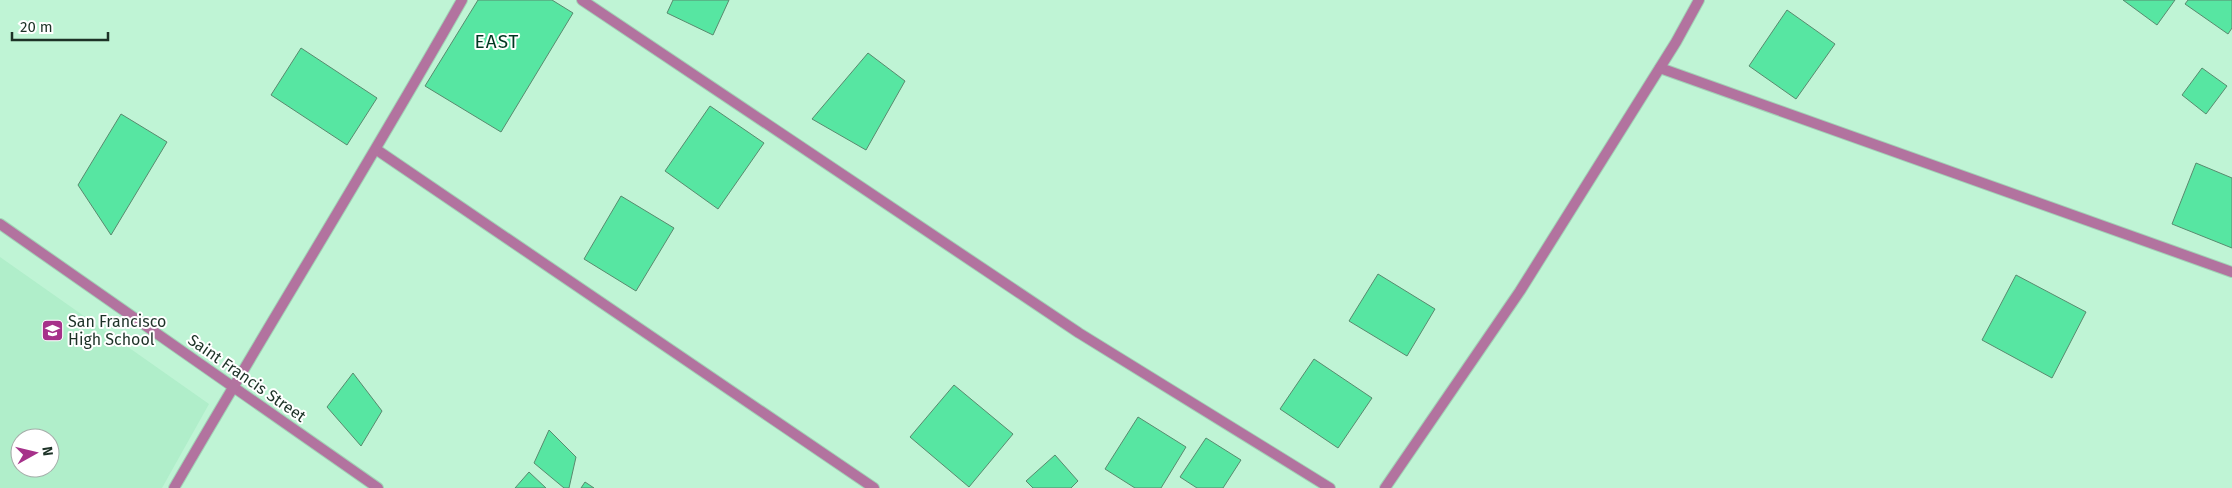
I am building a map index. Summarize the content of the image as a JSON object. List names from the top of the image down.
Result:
{
  "streets": {
    "street": ["Saint Francis Street"]
  },
  "districts": ["EAST"],
  "places": {
    "school or university": ["San Francisco High School"]
  },
  "scale_bar": "20 m",
  "north": "right"
}
